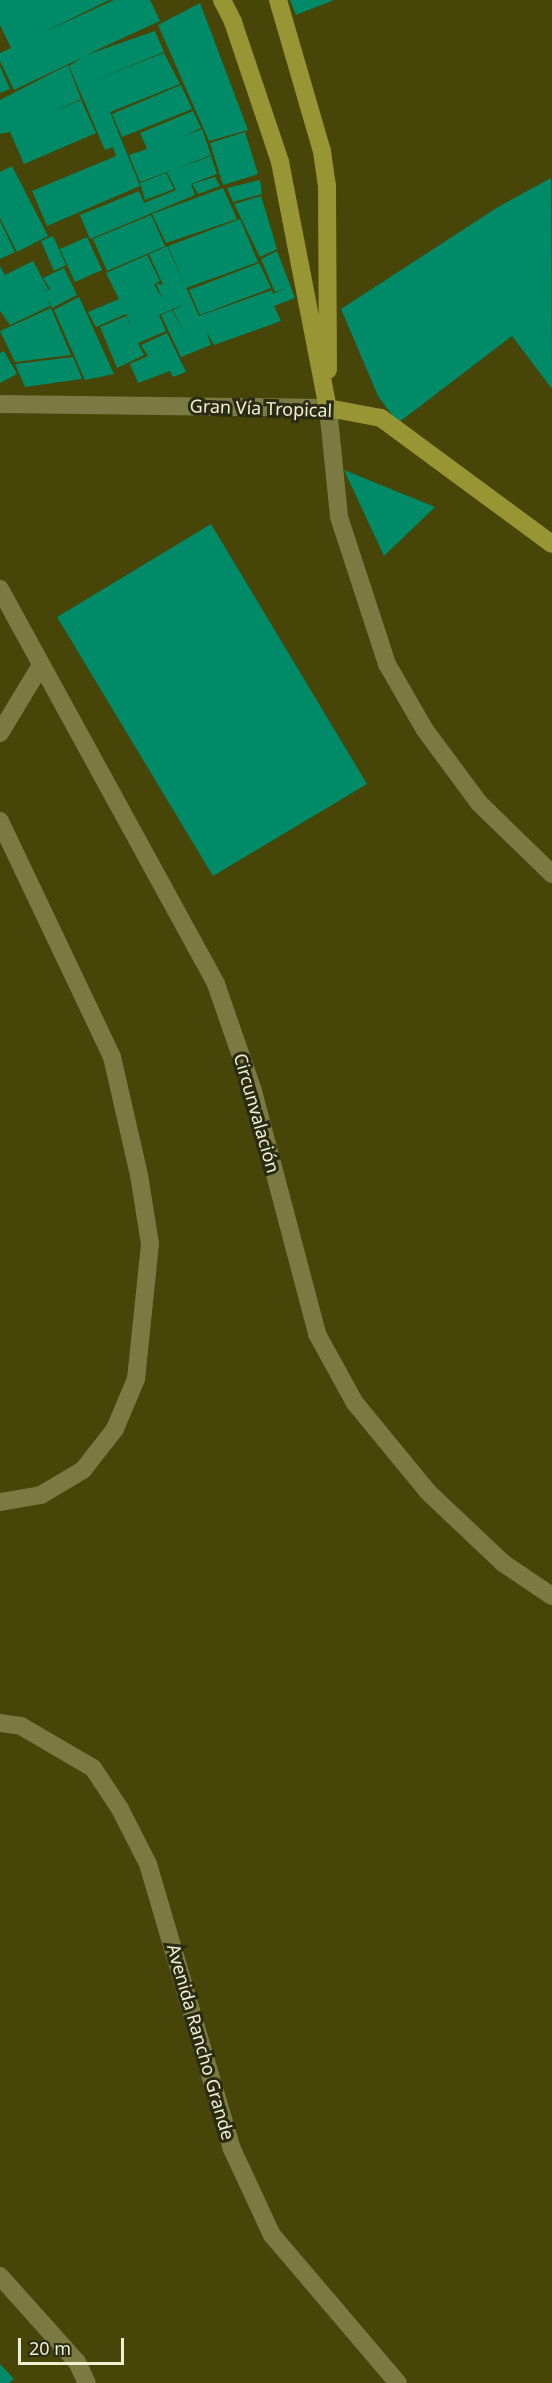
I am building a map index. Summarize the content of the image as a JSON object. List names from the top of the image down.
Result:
{
  "streets": {
    "main road": ["Gran Vía Tropical"],
    "street": ["Circunvalación", "Avenida Rancho Grande"]
  },
  "scale_bar": "20 m"
}
